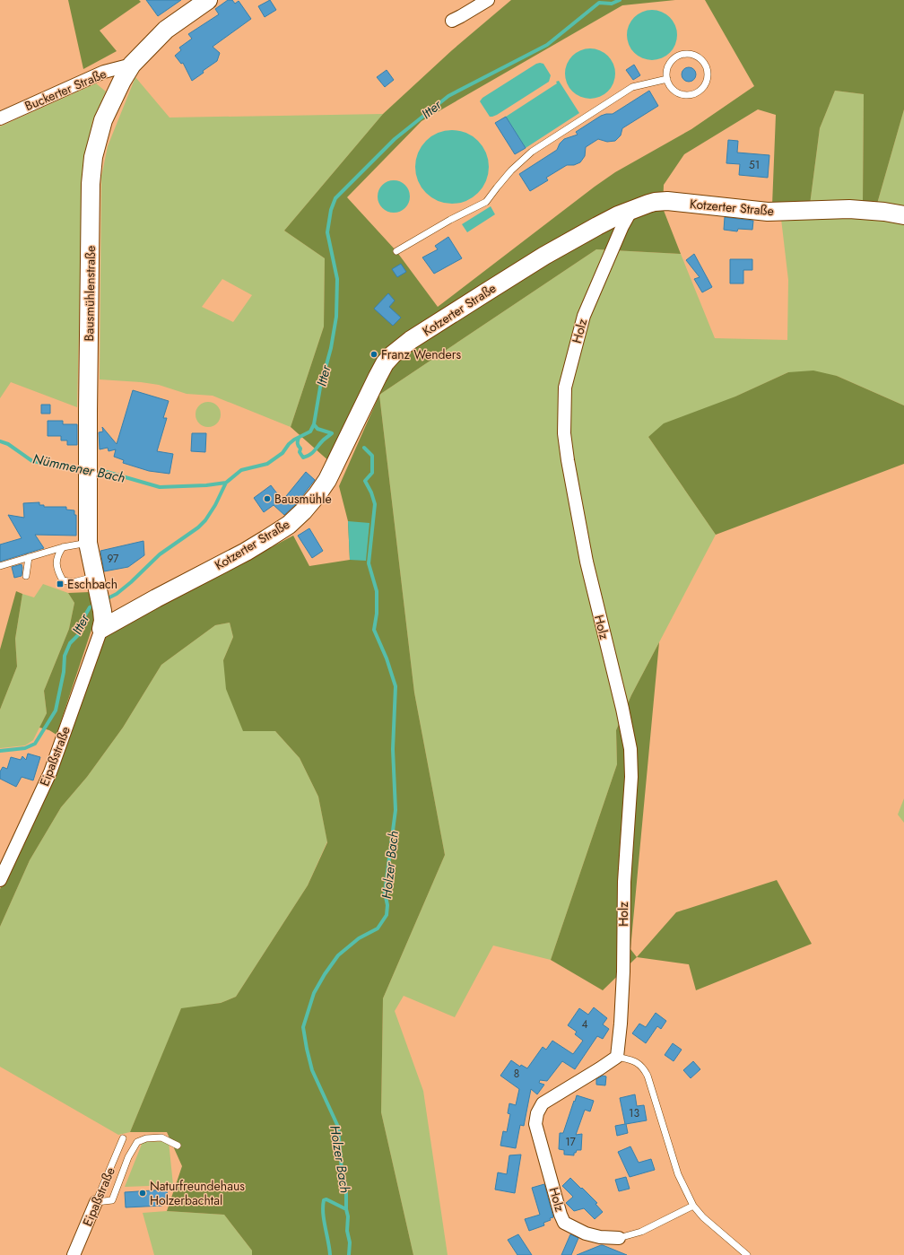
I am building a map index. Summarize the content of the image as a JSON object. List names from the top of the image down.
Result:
{
  "streets": {
    "street": [
      "Buckerter Straße",
      "Kotzerter Straße",
      "Bausmühlenstraße",
      "Holz",
      "Eipaßstraße"
    ]
  },
  "crossings": [
    ["Buckerter Straße", "Bausmühlenstraße"],
    ["Kotzerter Straße", "Bausmühlenstraße"],
    ["Kotzerter Straße", "Holz"],
    ["Kotzerter Straße", "Eipaßstraße"],
    ["Bausmühlenstraße", "Eipaßstraße"]
  ],
  "water": ["Itter", "Nümmener Bach", "Holzer Bach"],
  "places": {
    "other": ["Franz Wenders", "Bausmühle", "Naturfreundehaus Holzerbachtal"],
    "transit": ["Eschbach"]
  },
  "house_numbers": [
    "51",
    "97",
    "4",
    "8",
    "13",
    "17"
  ]
}
